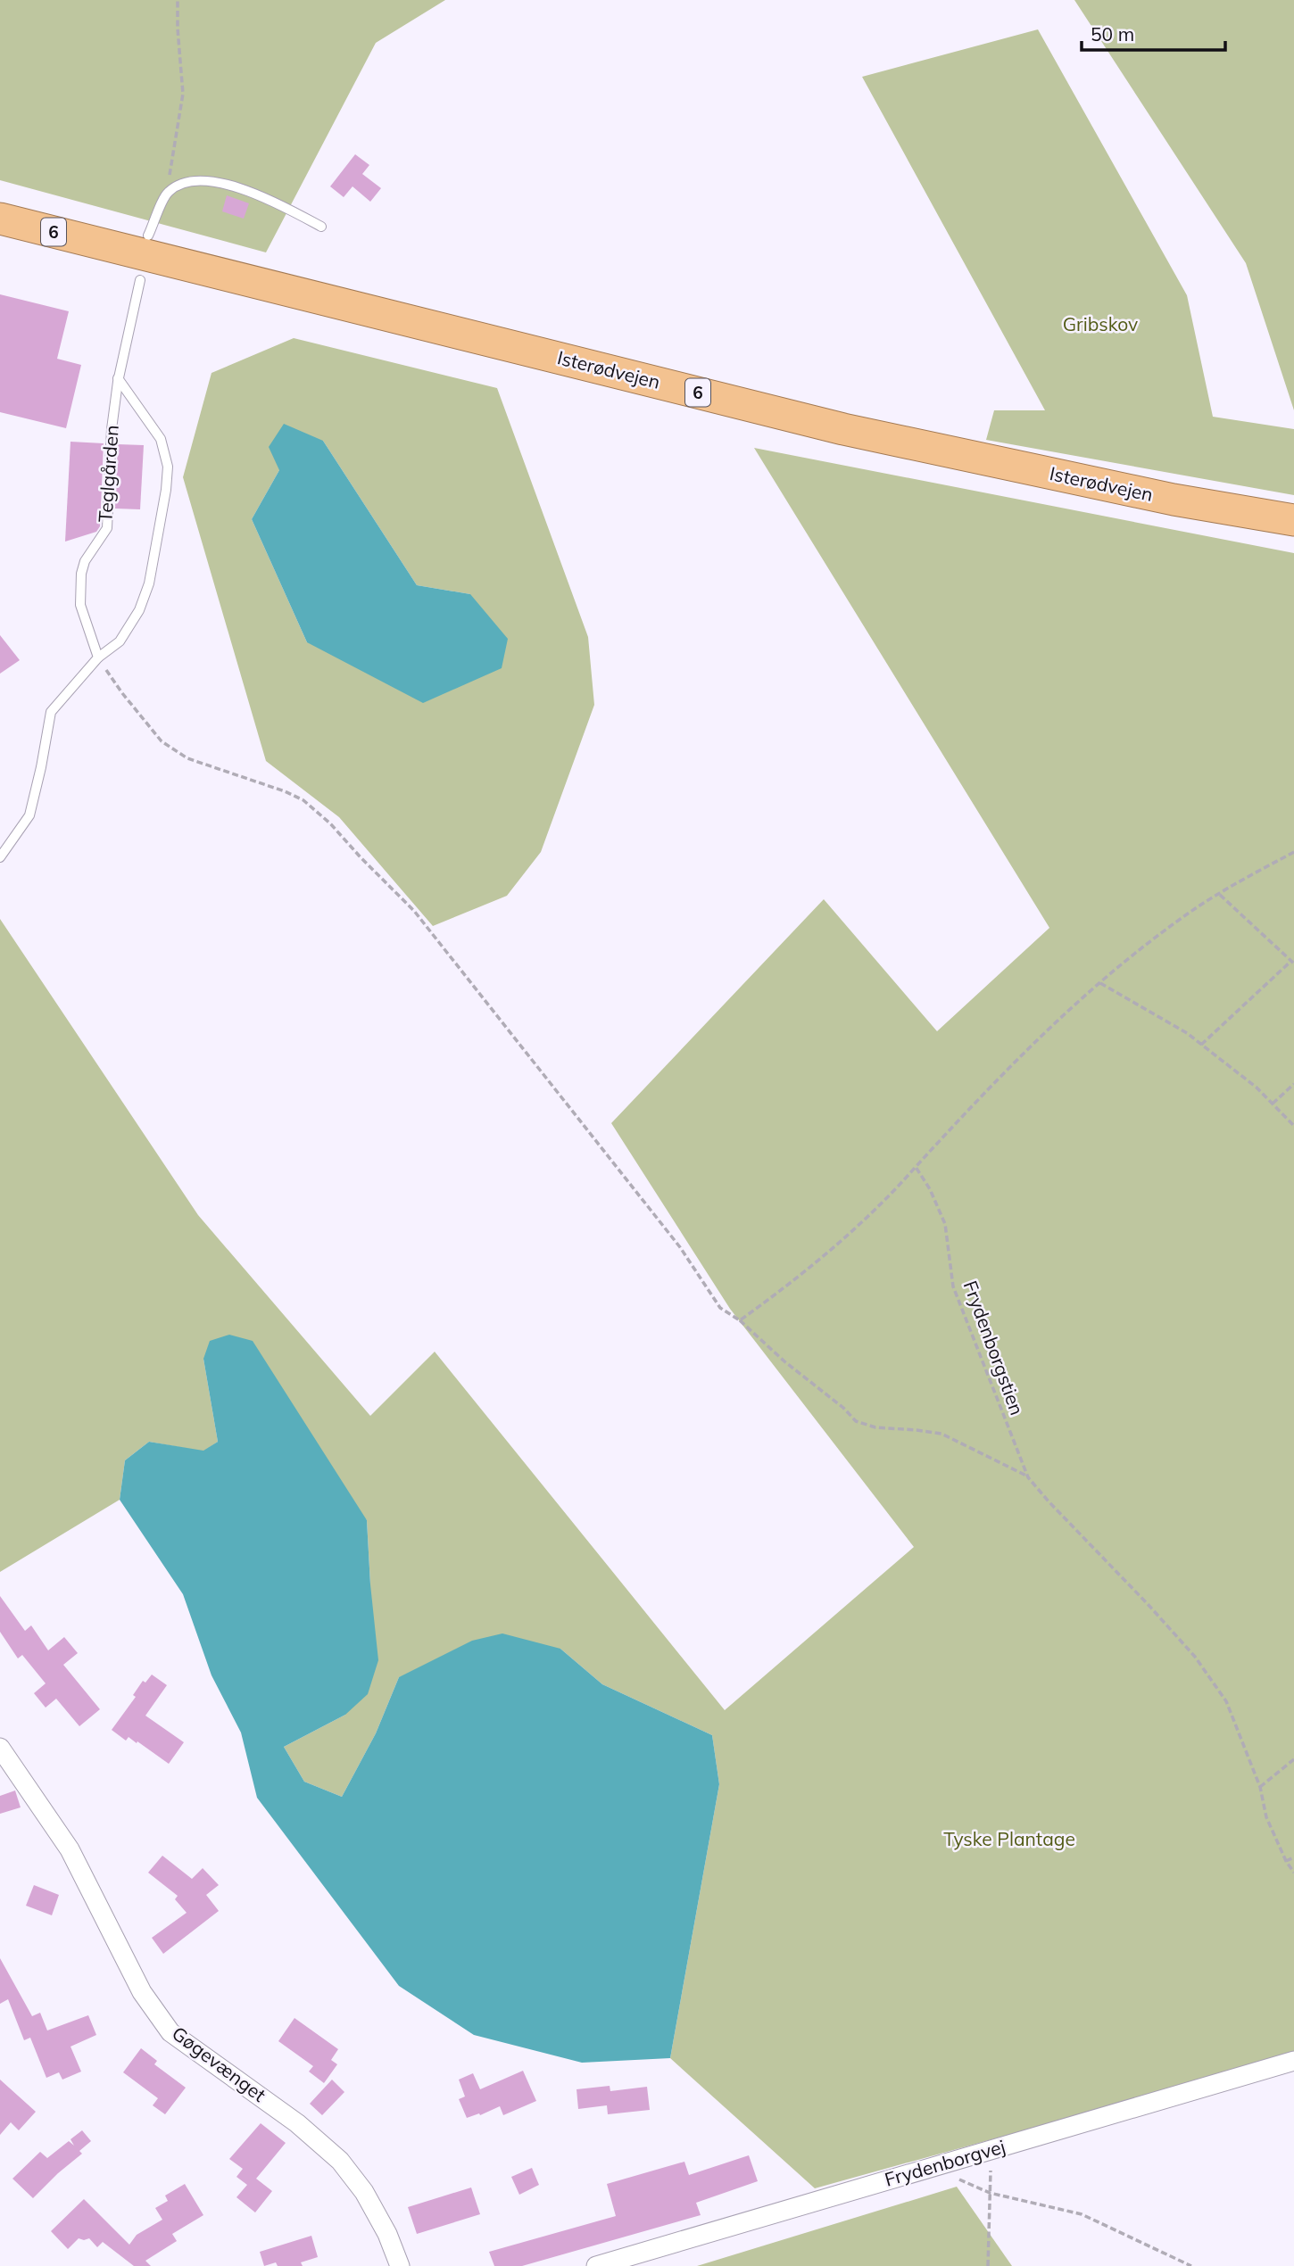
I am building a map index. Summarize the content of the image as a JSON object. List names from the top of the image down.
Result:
{
  "streets": {
    "highway": ["6", "Isterødvejen"],
    "street": ["Gøgevænget", "Frydenborgvej"],
    "lane": ["Teglgården"],
    "path": ["Frydenborgstien"]
  },
  "parks": ["Gribskov", "Tyske Plantage"],
  "scale_bar": "50 m"
}
